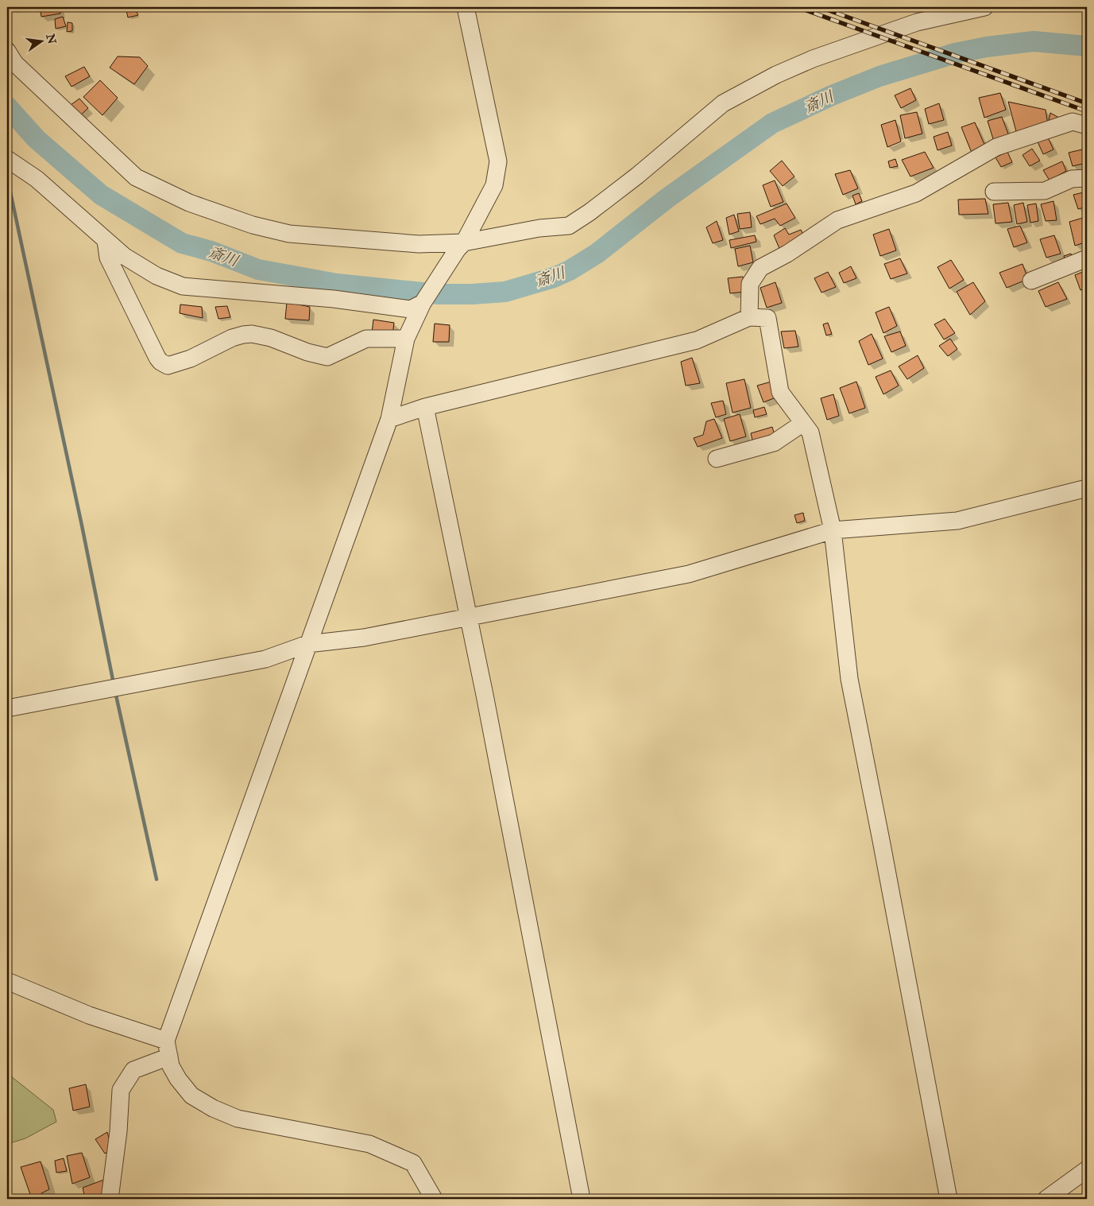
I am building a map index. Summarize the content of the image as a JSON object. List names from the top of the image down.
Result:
{
  "water": ["斎川"],
  "north": "right"
}
